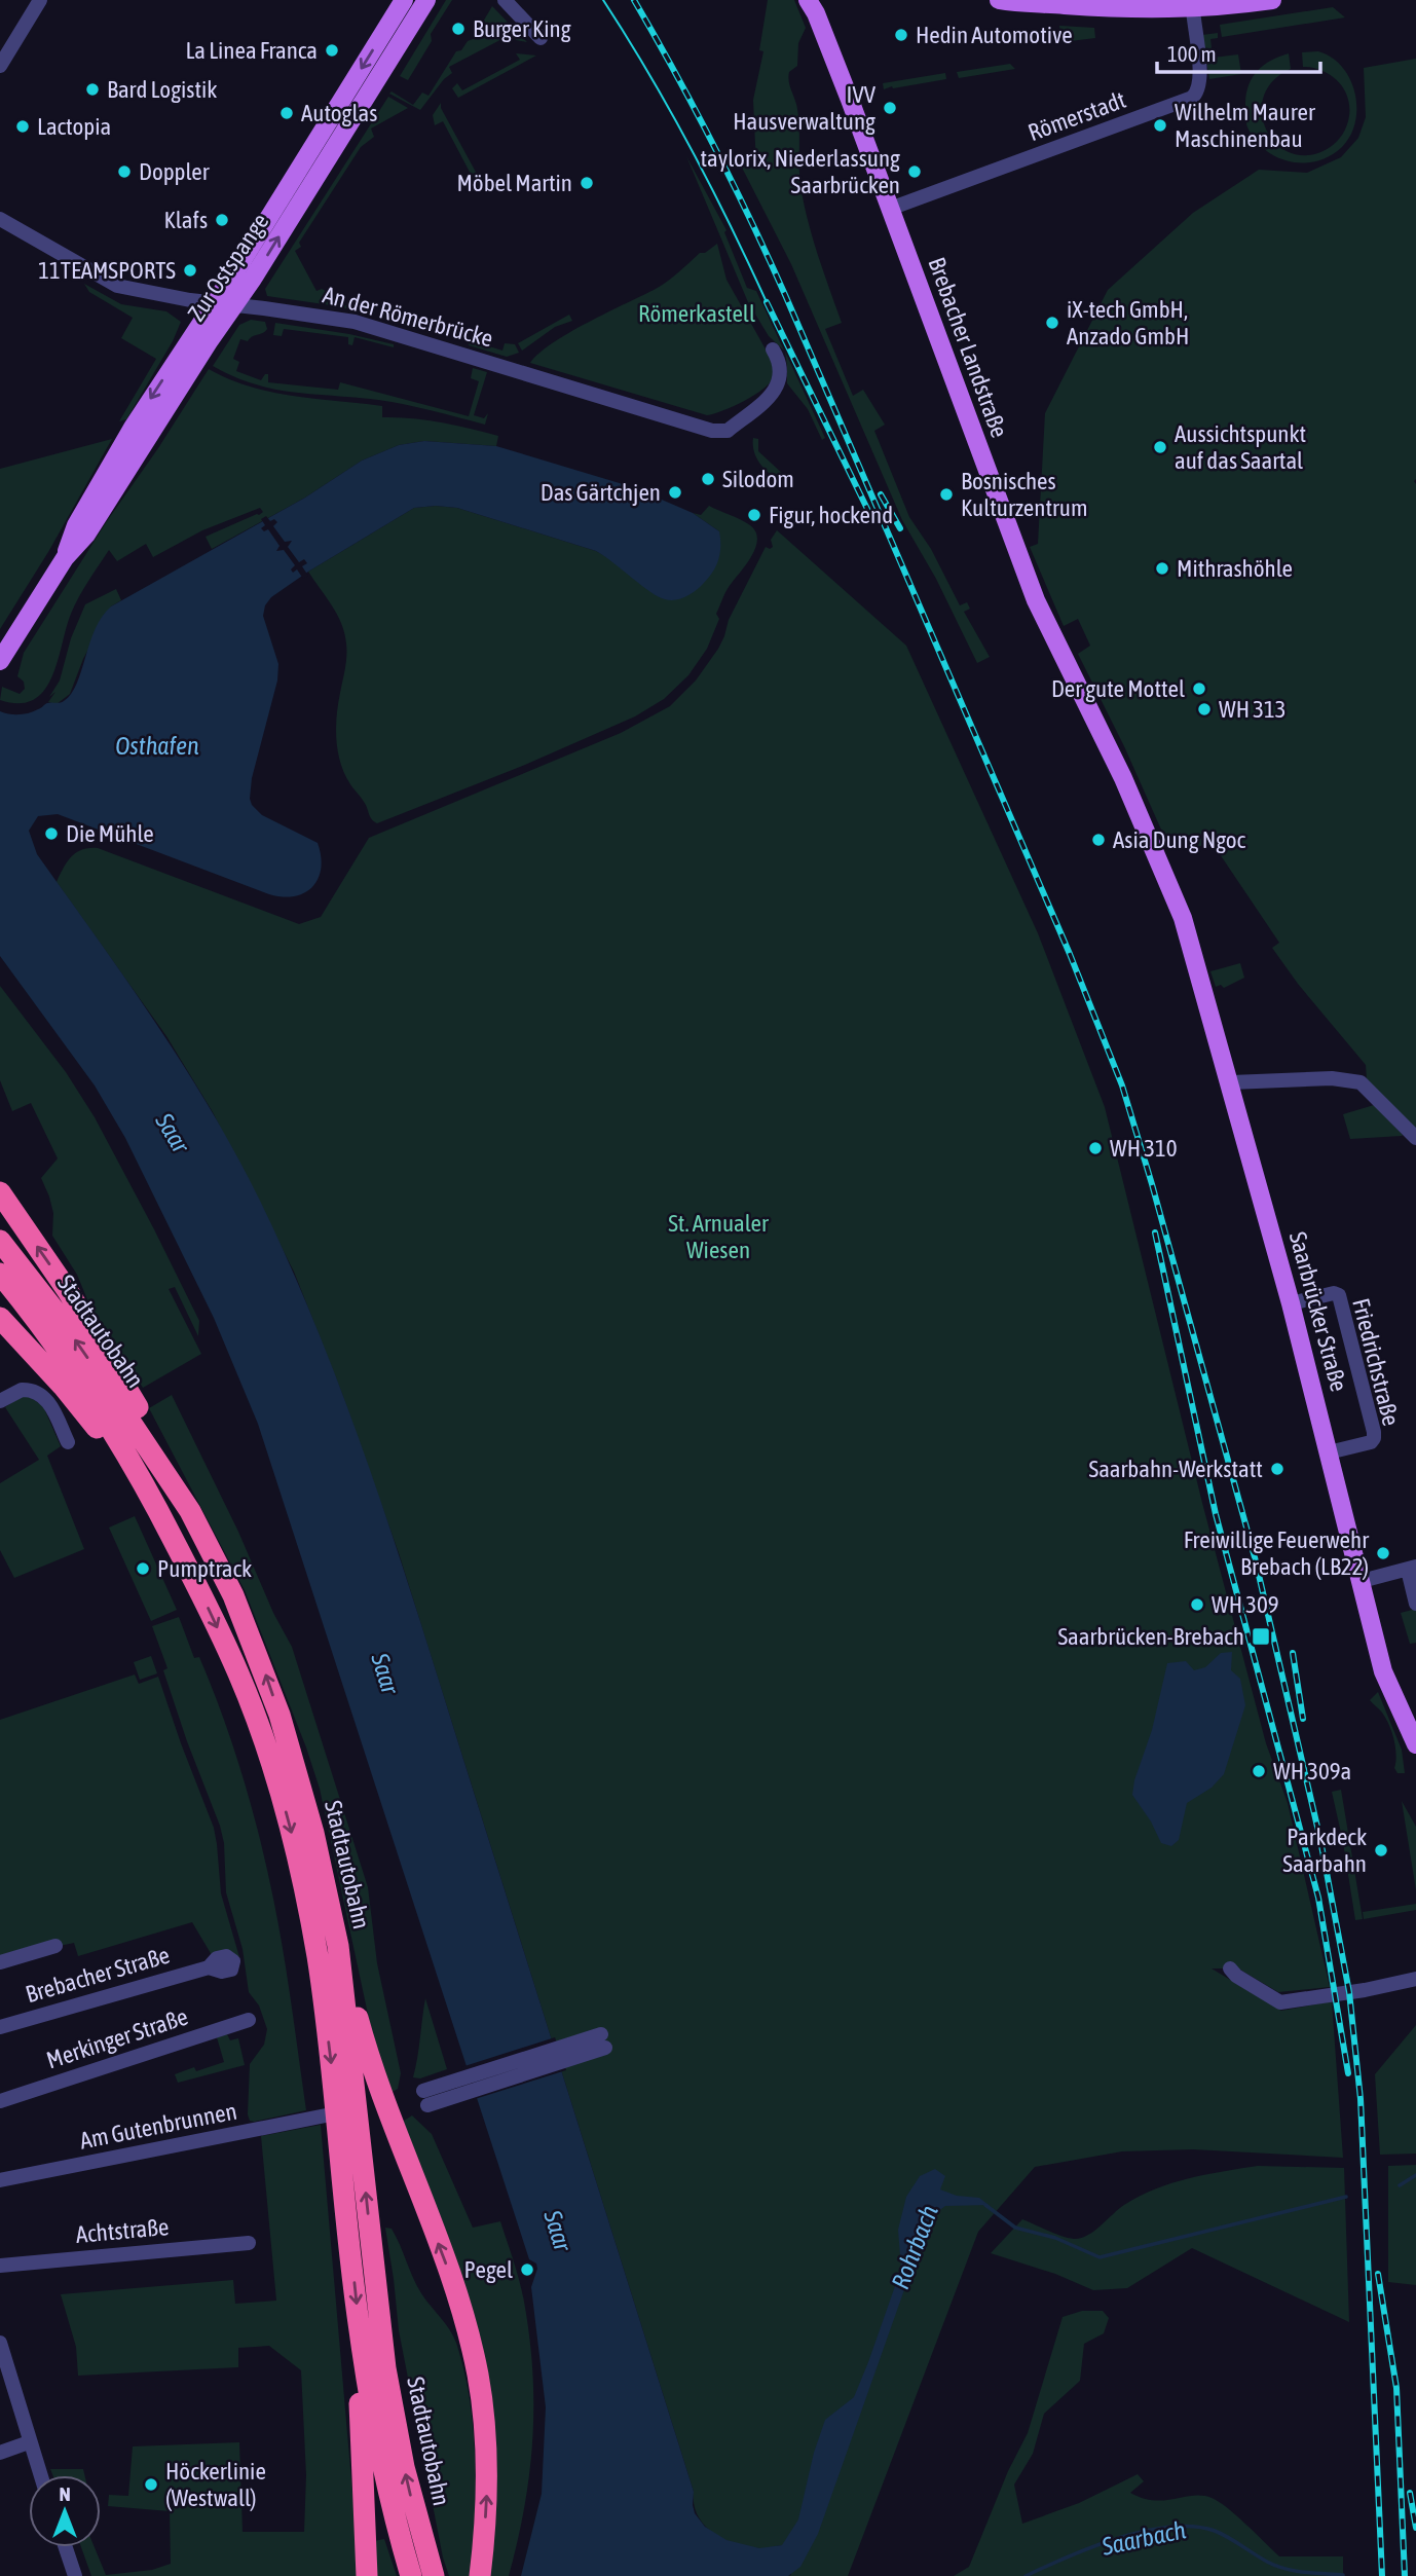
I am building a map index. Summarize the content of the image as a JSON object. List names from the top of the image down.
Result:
{
  "streets": {
    "highway": ["Stadtautobahn"],
    "main road": ["Zur Ostspange", "Brebacher Landstraße", "Saarbrücker Straße"],
    "street": [
      "Römerstadt",
      "An der Römerbrücke",
      "Friedrichstraße",
      "Brebacher Straße",
      "Merkinger Straße",
      "Am Gutenbrunnen",
      "Achtstraße"
    ]
  },
  "crossings": [
    ["Römerstadt", "Brebacher Landstraße"],
    ["Zur Ostspange", "An der Römerbrücke"],
    ["Brebacher Landstraße", "Saarbrücker Straße"],
    ["Saarbrücker Straße", "Friedrichstraße"]
  ],
  "water": [
    "Osthafen",
    "Saar",
    "Rohrbach",
    "Saarbach"
  ],
  "parks": ["Römerkastell", "St. Arnualer Wiesen"],
  "places": {
    "other": [
      "Burger King",
      "Hedin Automotive",
      "La Linea Franca",
      "Bard Logistik",
      "IVV Hausverwaltung",
      "Autoglas",
      "Wilhelm Maurer Maschinenbau",
      "Lactopia",
      "Doppler",
      "taylorix, Niederlassung Saarbrücken",
      "Möbel Martin",
      "Klafs",
      "11TEAMSPORTS",
      "iX-tech GmbH, Anzado GmbH",
      "Aussichtspunkt auf das Saartal",
      "Silodom",
      "Das Gärtchjen",
      "Bosnisches Kulturzentrum",
      "Figur, hockend",
      "Mithrashöhle",
      "Der gute Mottel",
      "WH 313",
      "Die Mühle",
      "Asia Dung Ngoc",
      "WH 310",
      "Saarbahn-Werkstatt",
      "Freiwillige Feuerwehr Brebach (LB22)",
      "Pumptrack",
      "WH 309",
      "WH 309a",
      "Parkdeck Saarbahn",
      "Pegel",
      "Höckerlinie (Westwall)"
    ],
    "transit": ["Saarbrücken-Brebach"]
  },
  "scale_bar": "100 m",
  "north": "top"
}
